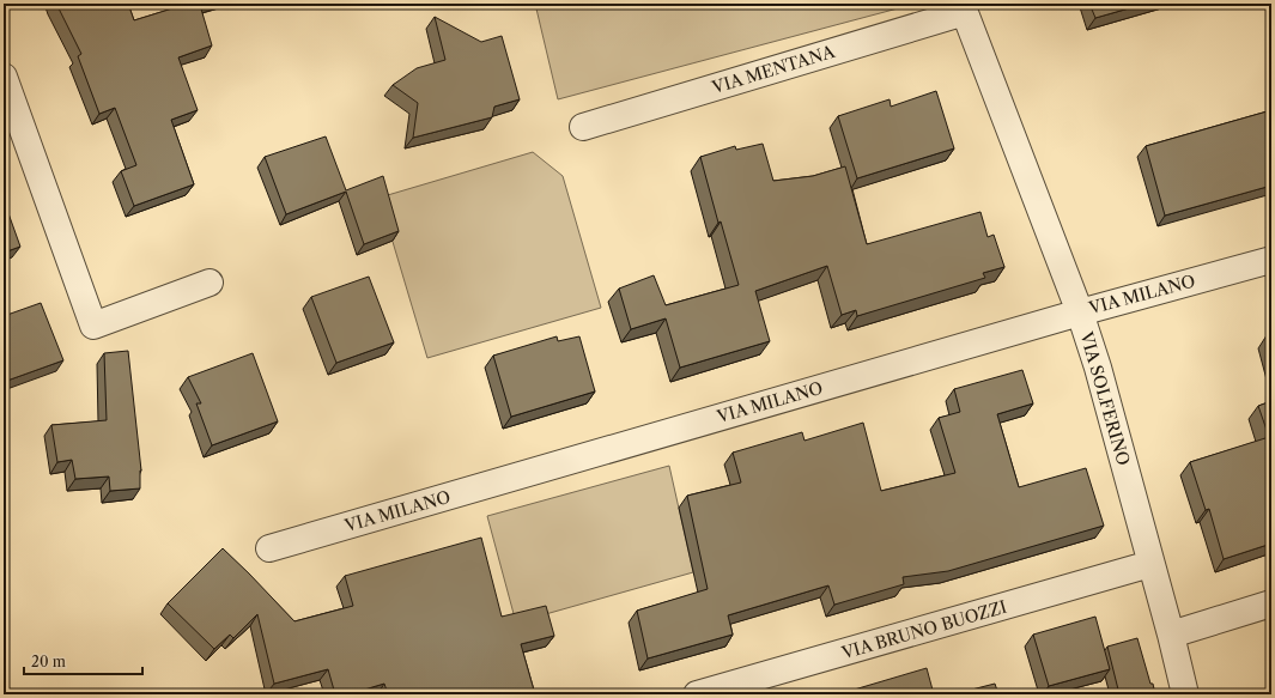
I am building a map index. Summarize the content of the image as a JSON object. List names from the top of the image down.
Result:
{
  "streets": {
    "street": [
      "VIA MENTANA",
      "VIA MILANO",
      "VIA SOLFERINO",
      "VIA BRUNO BUOZZI"
    ]
  },
  "crossings": [
    ["VIA MENTANA", "VIA SOLFERINO"],
    ["VIA MILANO", "VIA SOLFERINO"],
    ["VIA SOLFERINO", "VIA BRUNO BUOZZI"]
  ],
  "scale_bar": "20 m"
}
